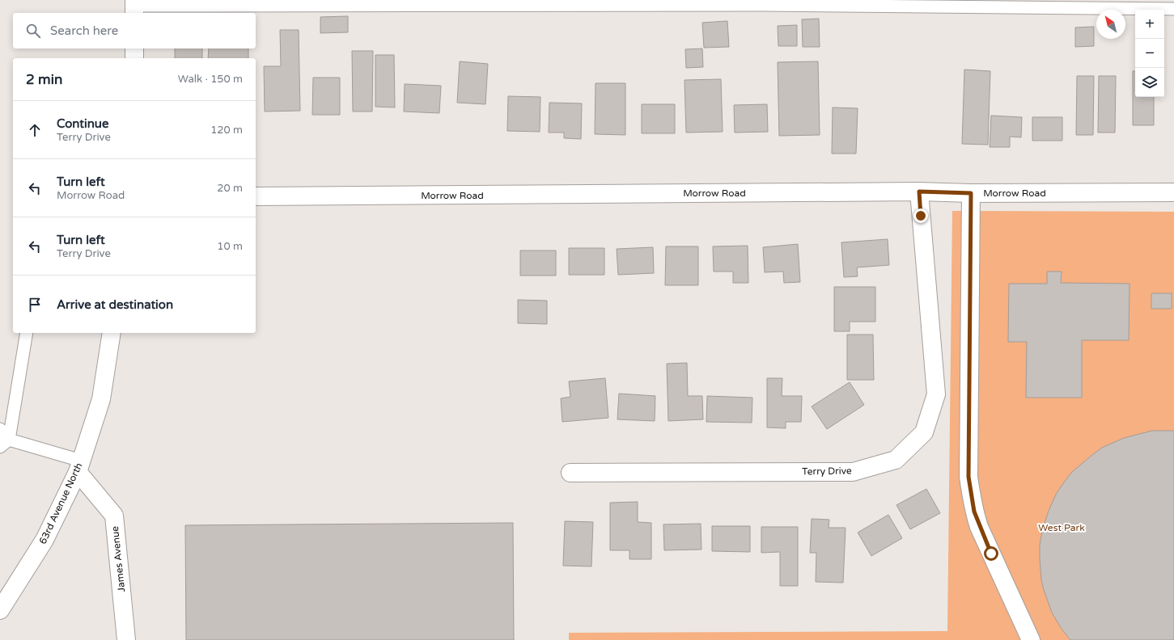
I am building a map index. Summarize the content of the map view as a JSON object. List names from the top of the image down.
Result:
{
  "streets": {
    "street": [
      "Morrow Road",
      "Terry Drive",
      "63rd Avenue North",
      "James Avenue"
    ]
  },
  "crossings": [
    ["Morrow Road", "Terry Drive"],
    ["63rd Avenue North", "James Avenue"]
  ],
  "parks": ["West Park"],
  "north": "top left",
  "page": {
    "map_buttons": ["+", "−"],
    "search": "Search here",
    "heading": ["2 min", "Walk · 150 m"],
    "list": [
      ["Continue", "Terry Drive", "120 m"],
      ["Turn left", "Morrow Road", "20 m"],
      ["Turn left", "Terry Drive", "10 m"],
      "Arrive at destination"
    ]
  }
}
